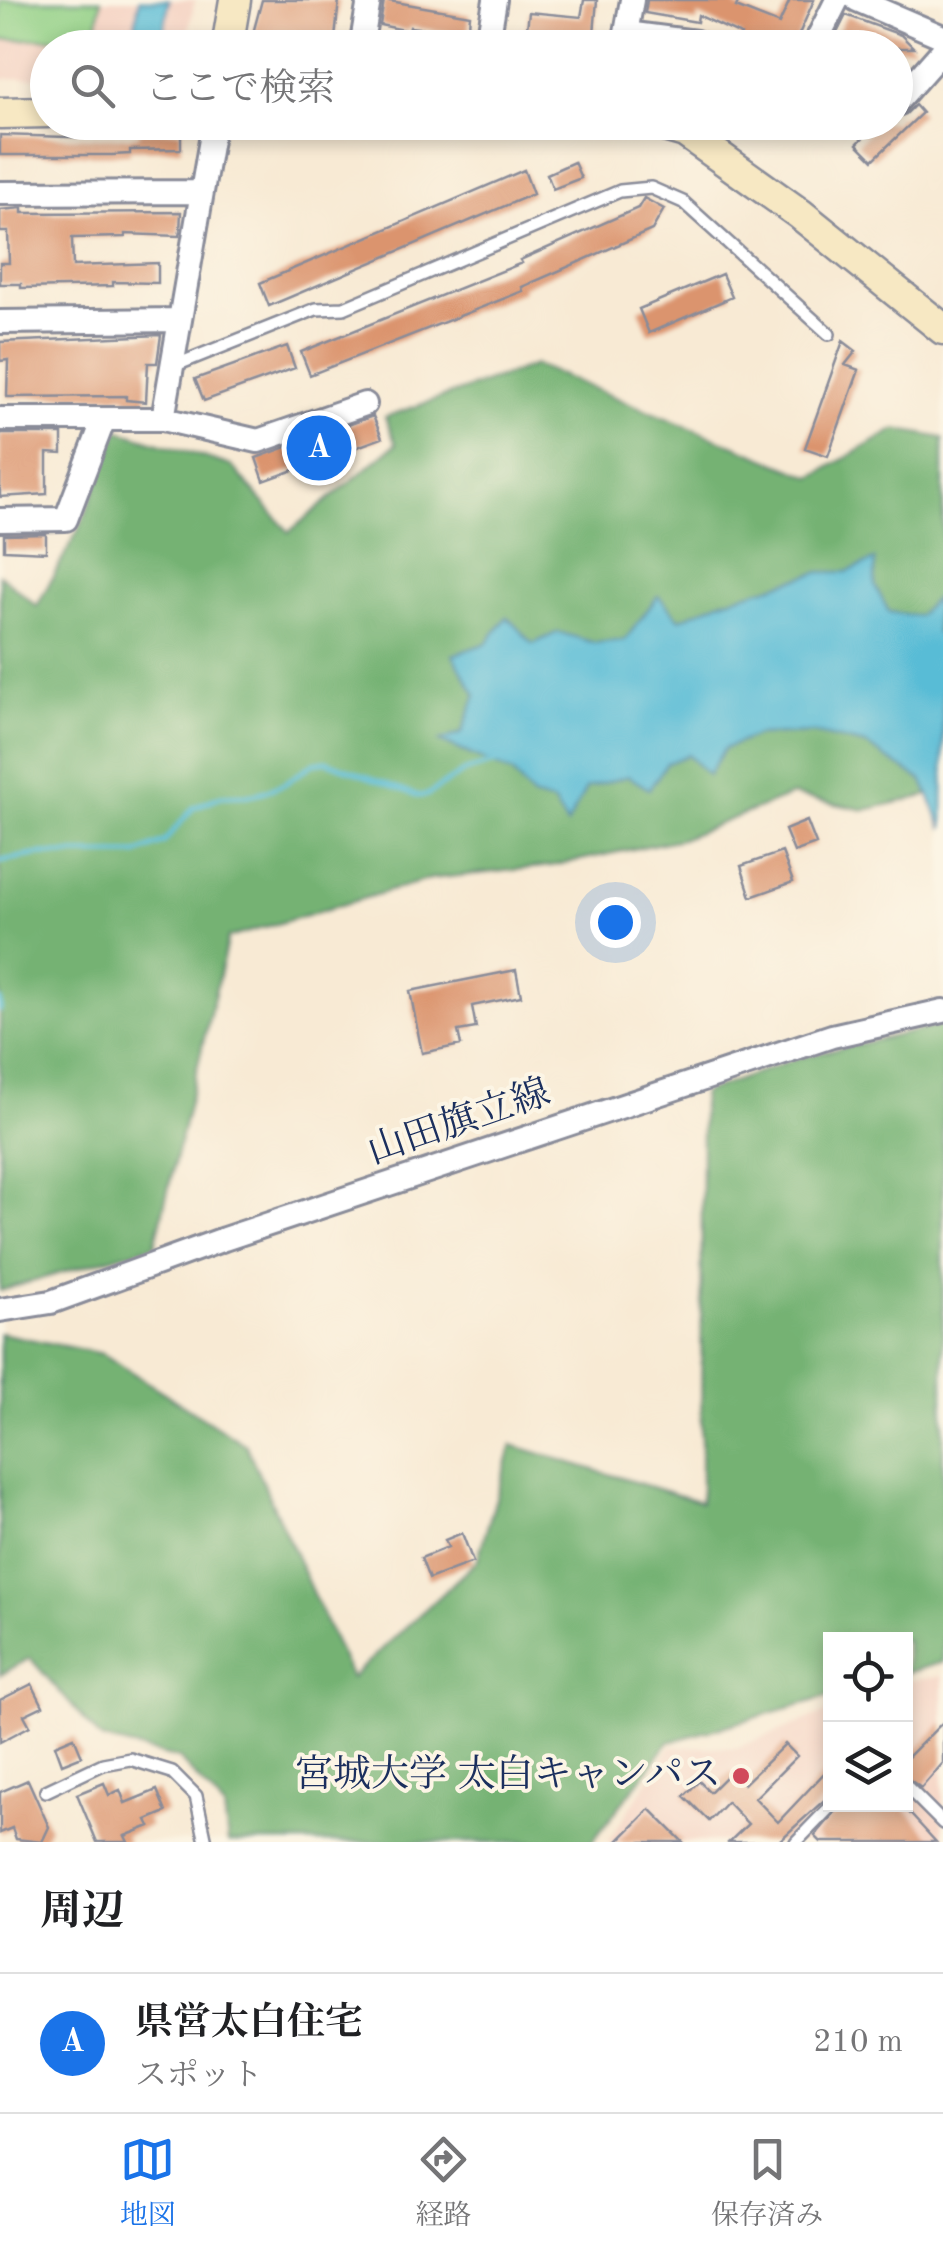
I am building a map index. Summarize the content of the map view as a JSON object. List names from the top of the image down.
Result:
{
  "streets": {
    "street": ["山田旗立線"]
  },
  "places": ["宮城大学 太白キャンパス"],
  "page": {
    "search": "ここで検索",
    "pins": "A",
    "heading": "周辺",
    "list": [
      {
        "mark": "A",
        "name": "県営太白住宅",
        "note": "スポット",
        "value": "210 m"
      }
    ],
    "nav": ["地図", "経路", "保存済み"]
  }
}
